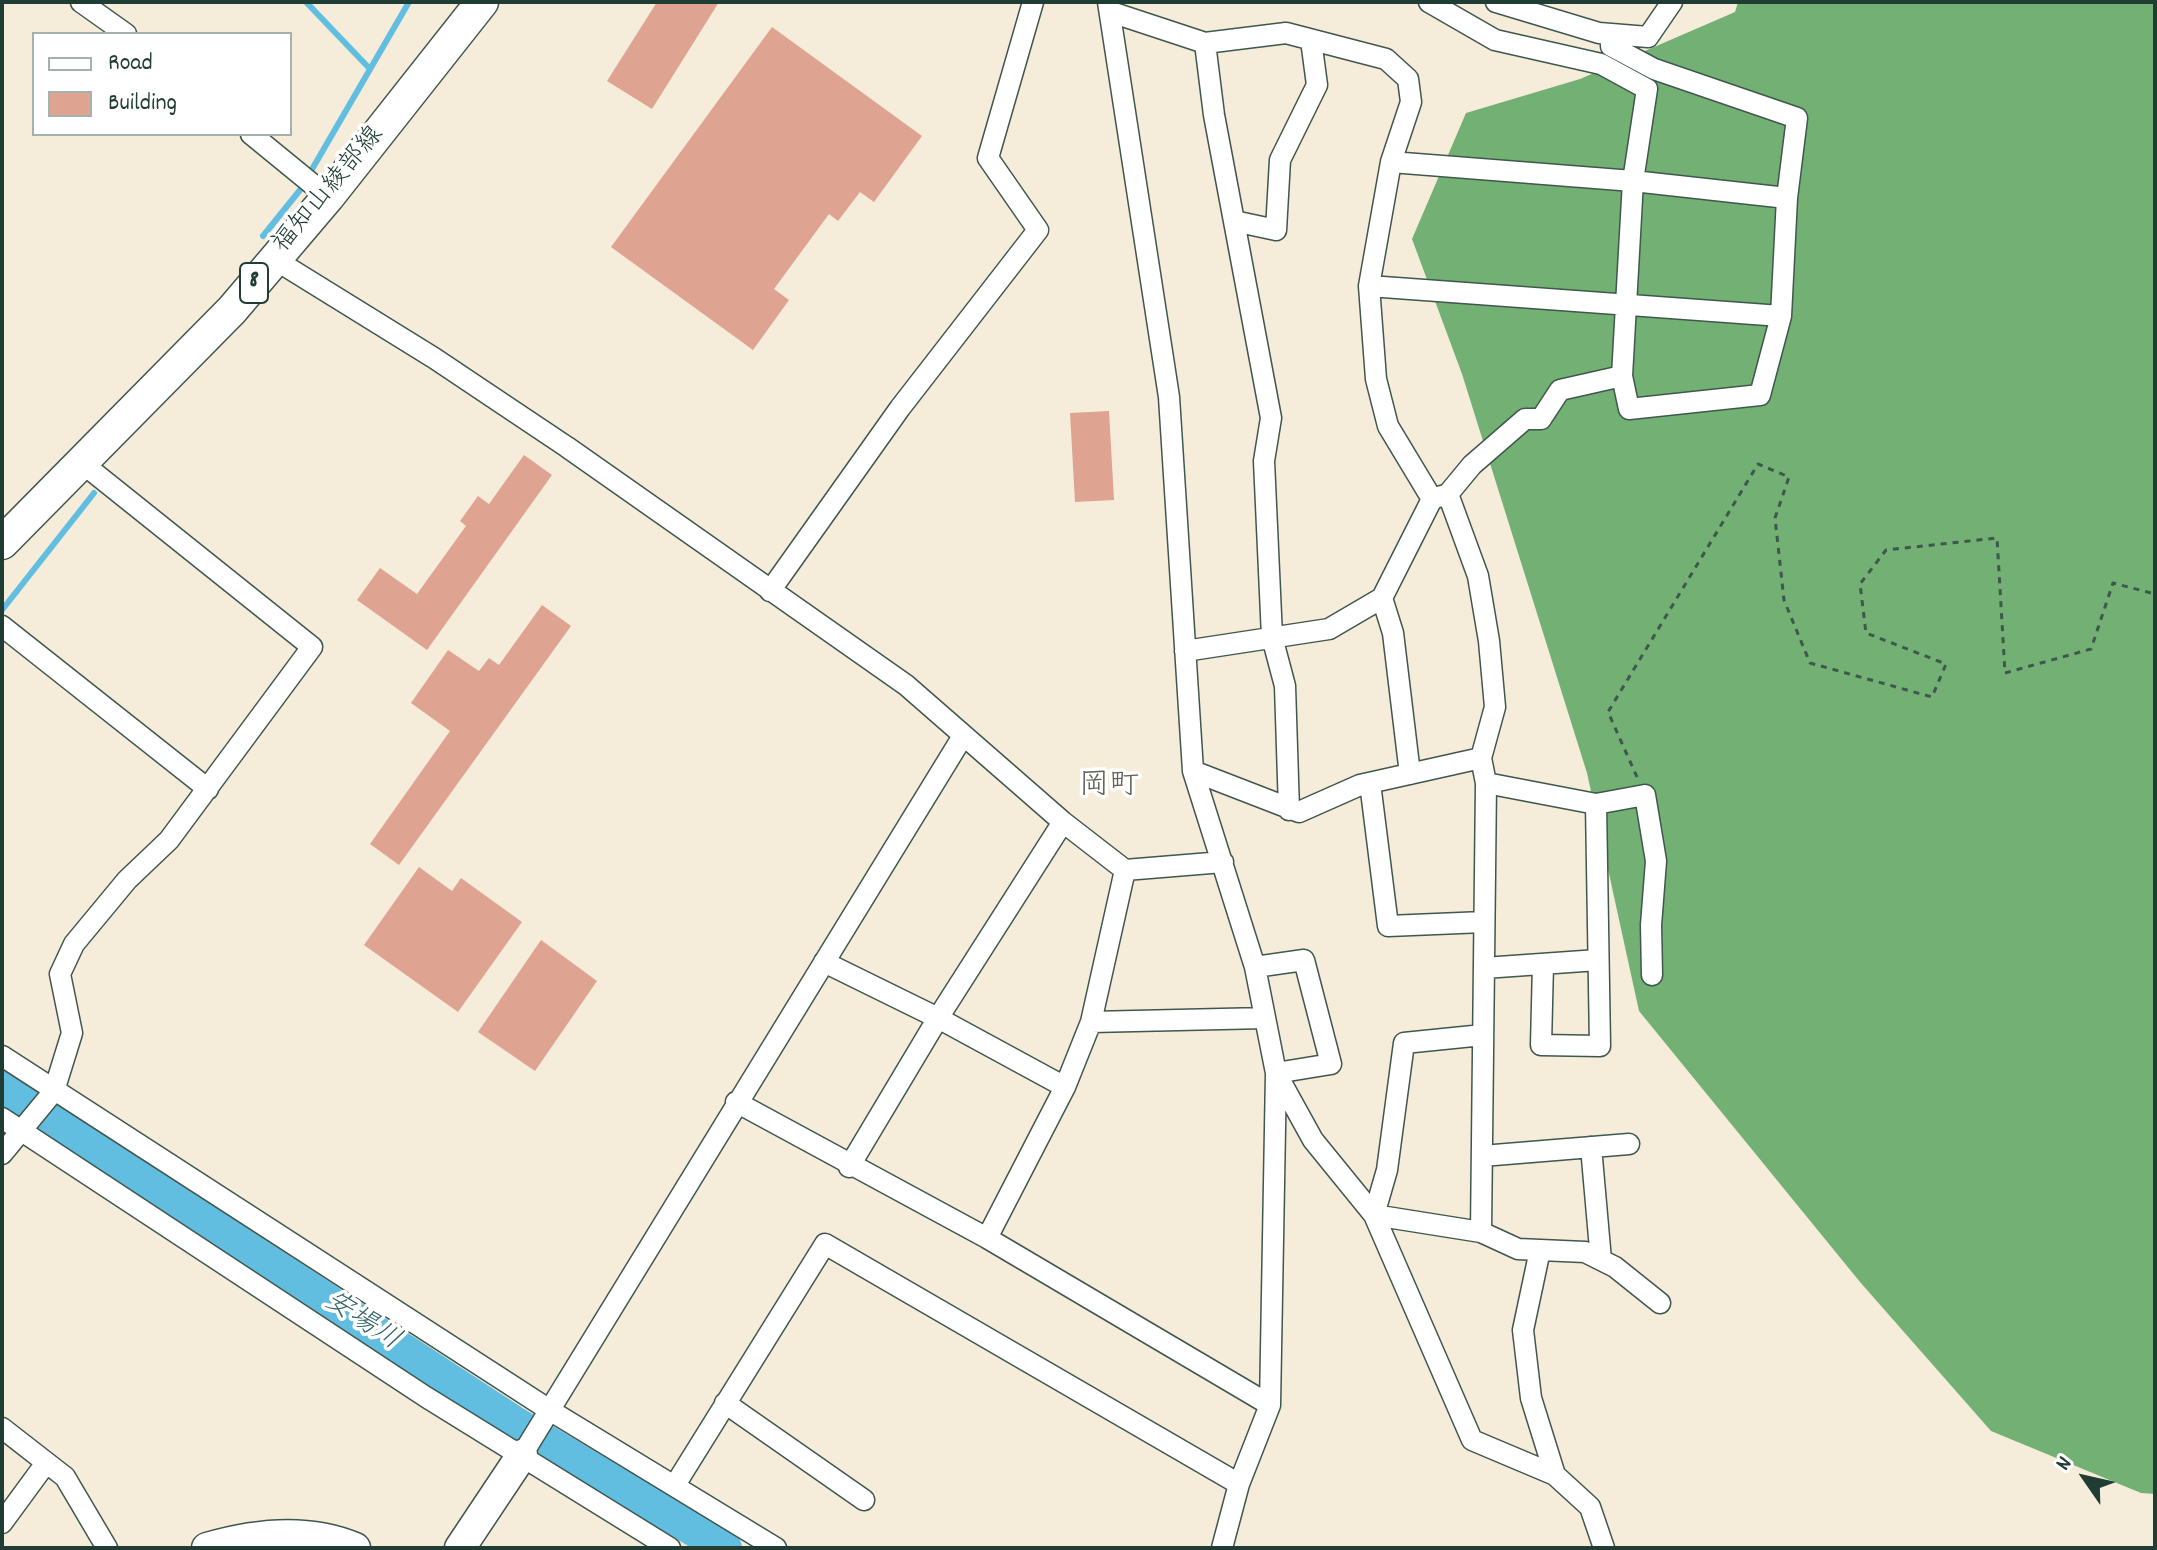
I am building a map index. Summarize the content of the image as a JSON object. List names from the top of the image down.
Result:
{
  "streets": {
    "main road": ["福知山綾部線", "8"]
  },
  "districts": ["岡町"],
  "water": ["安場川"],
  "legend": ["Road", "Building"],
  "north": "top left"
}
